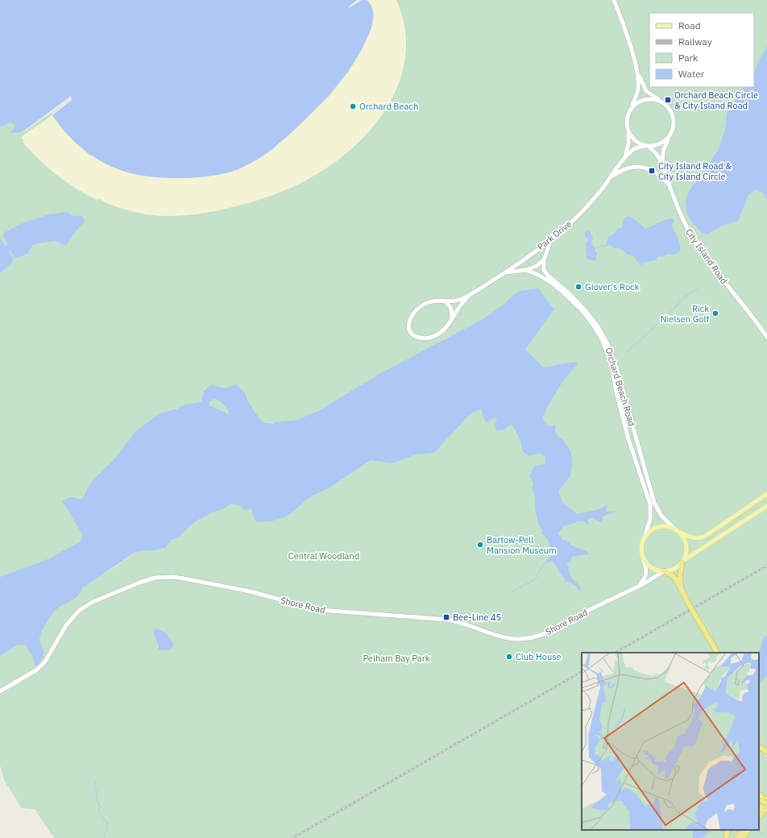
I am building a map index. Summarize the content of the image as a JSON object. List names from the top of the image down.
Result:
{
  "streets": {
    "main road": [
      "Park Drive",
      "City Island Road",
      "Orchard Beach Road",
      "Shore Road"
    ]
  },
  "crossings": [
    ["Park Drive", "City Island Road"],
    ["Park Drive", "Orchard Beach Road"],
    ["Orchard Beach Road", "Shore Road"]
  ],
  "parks": ["Central Woodland", "Pelham Bay Park"],
  "places": {
    "transit": ["Orchard Beach Circle & City Island Road", "City Island Road & City Island Circle", "Bee-Line 45"],
    "other": [
      "Orchard Beach",
      "Glover's Rock",
      "Rick Nielsen Golf",
      "Bartow-Pell Mansion Museum",
      "Club House"
    ]
  },
  "legend": [
    "Road",
    "Railway",
    "Park",
    "Water"
  ]
}
